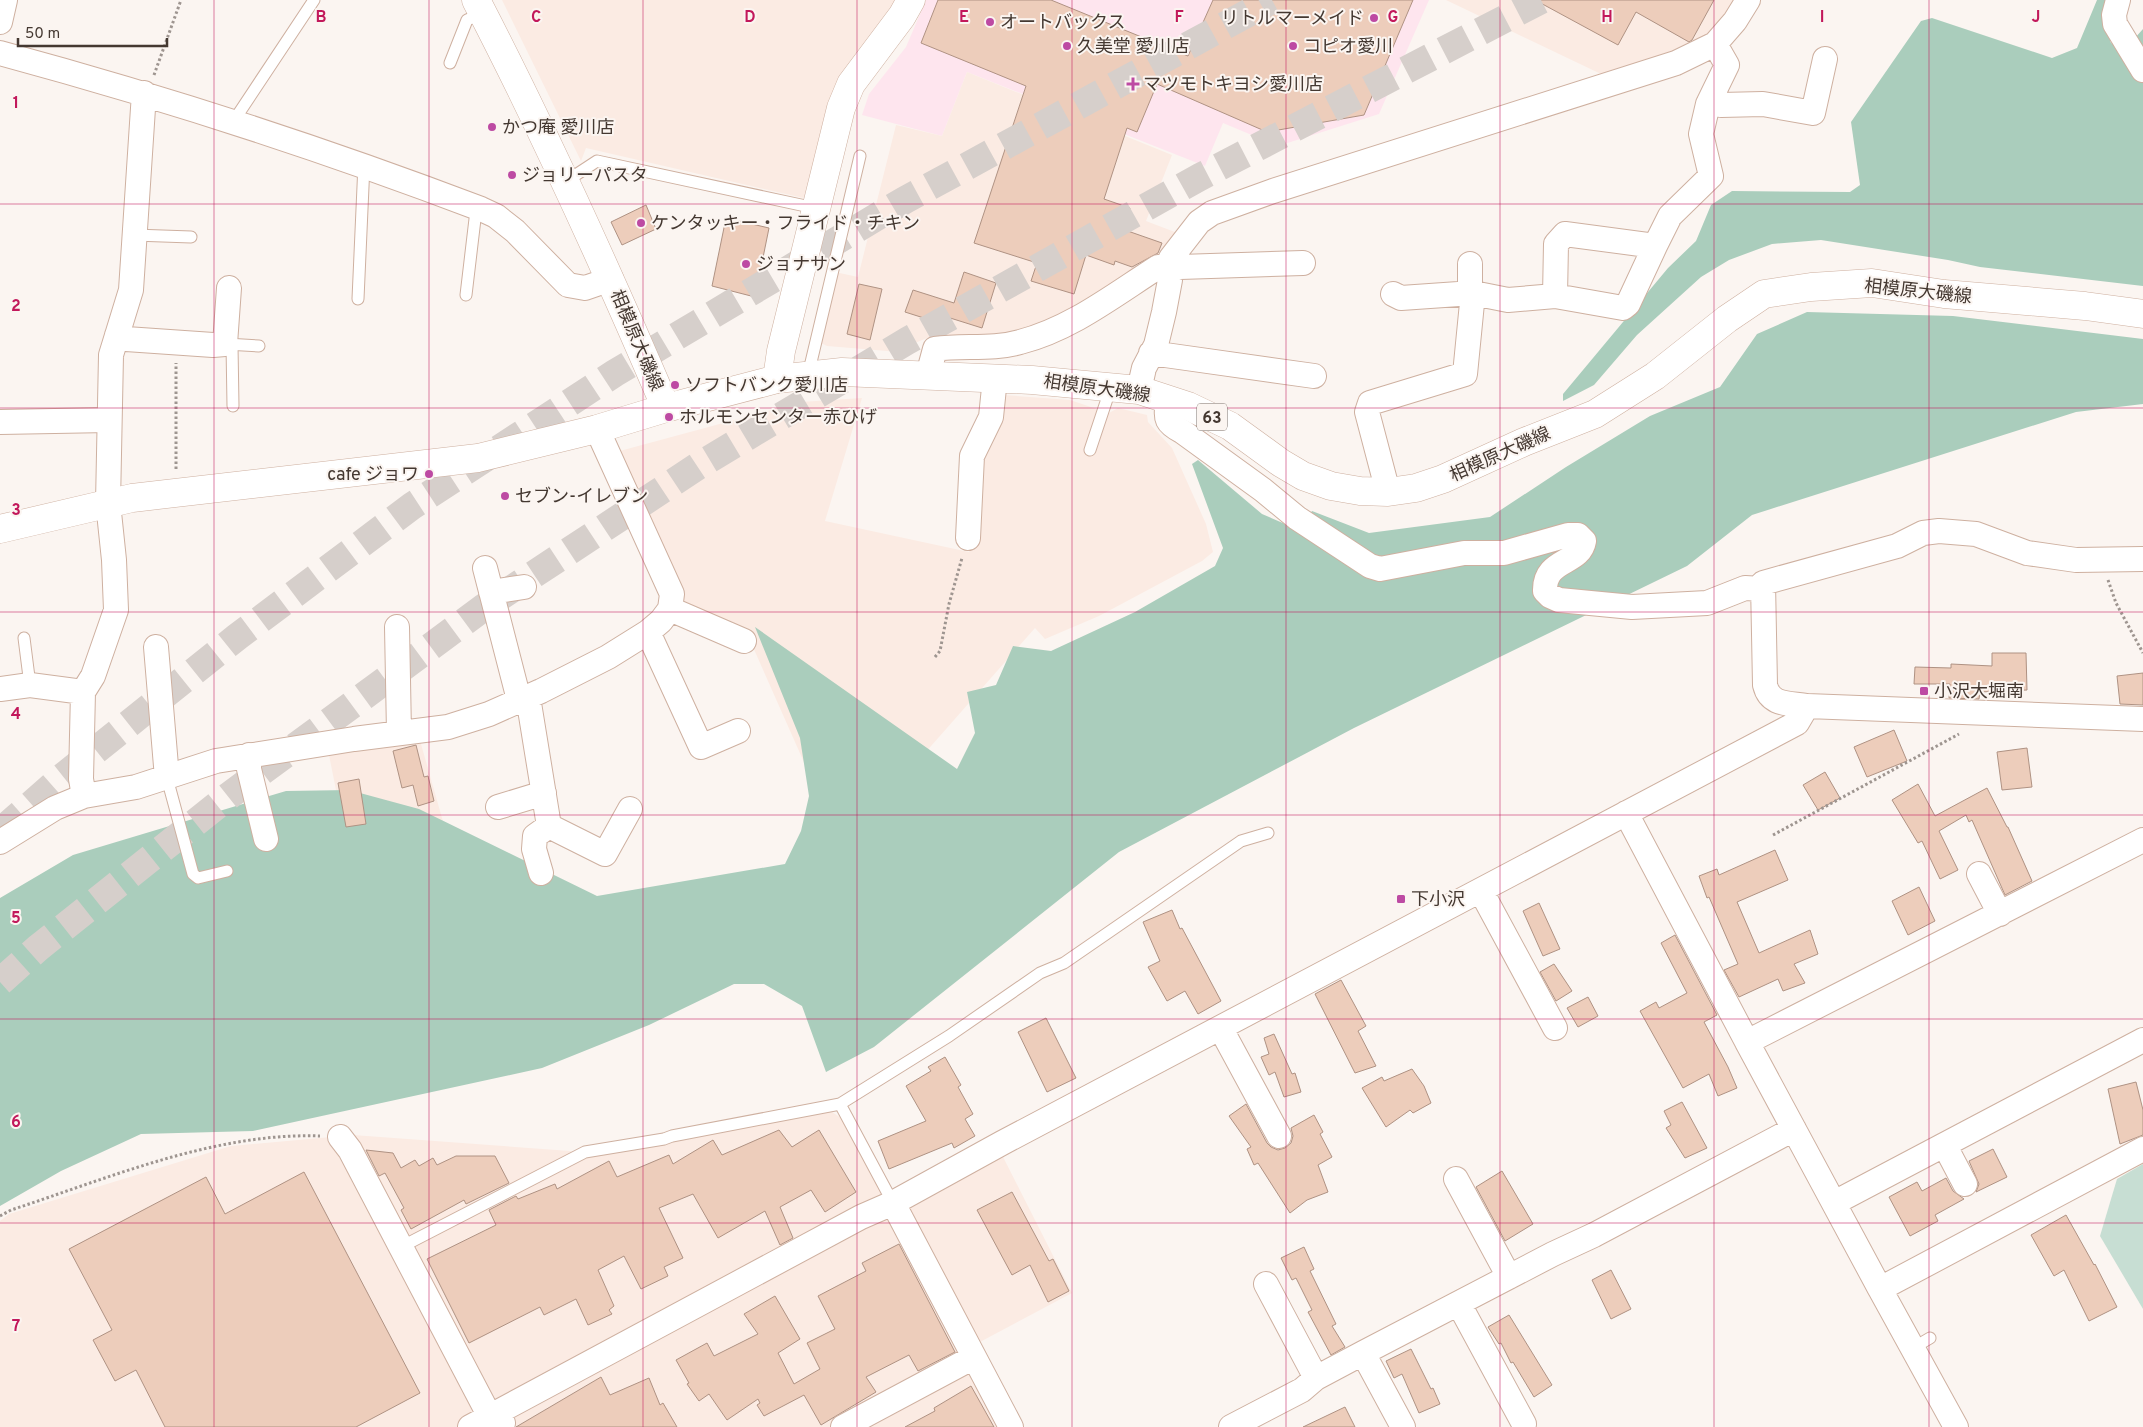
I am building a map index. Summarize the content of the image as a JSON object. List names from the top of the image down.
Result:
{
  "streets": {
    "main road": ["相模原大磯線", "63"]
  },
  "places": {
    "other": [
      "リトルマーメイド",
      "オートバックス",
      "久美堂 愛川店",
      "コピオ愛川",
      "かつ庵 愛川店",
      "ジョリーパスタ",
      "ケンタッキー・フライド・チキン",
      "ジョナサン",
      "ソフトバンク愛川店",
      "ホルモンセンター赤ひげ",
      "cafe ジョワ",
      "セブン-イレブン"
    ],
    "health": ["マツモトキヨシ愛川店"],
    "transit": ["小沢大堀南", "下小沢"]
  },
  "scale_bar": "50 m",
  "grid": {
    "columns": [
      "B",
      "C",
      "D",
      "E",
      "F",
      "G",
      "H",
      "I",
      "J"
    ],
    "rows": [
      "1",
      "2",
      "3",
      "4",
      "5",
      "6",
      "7"
    ]
  }
}
